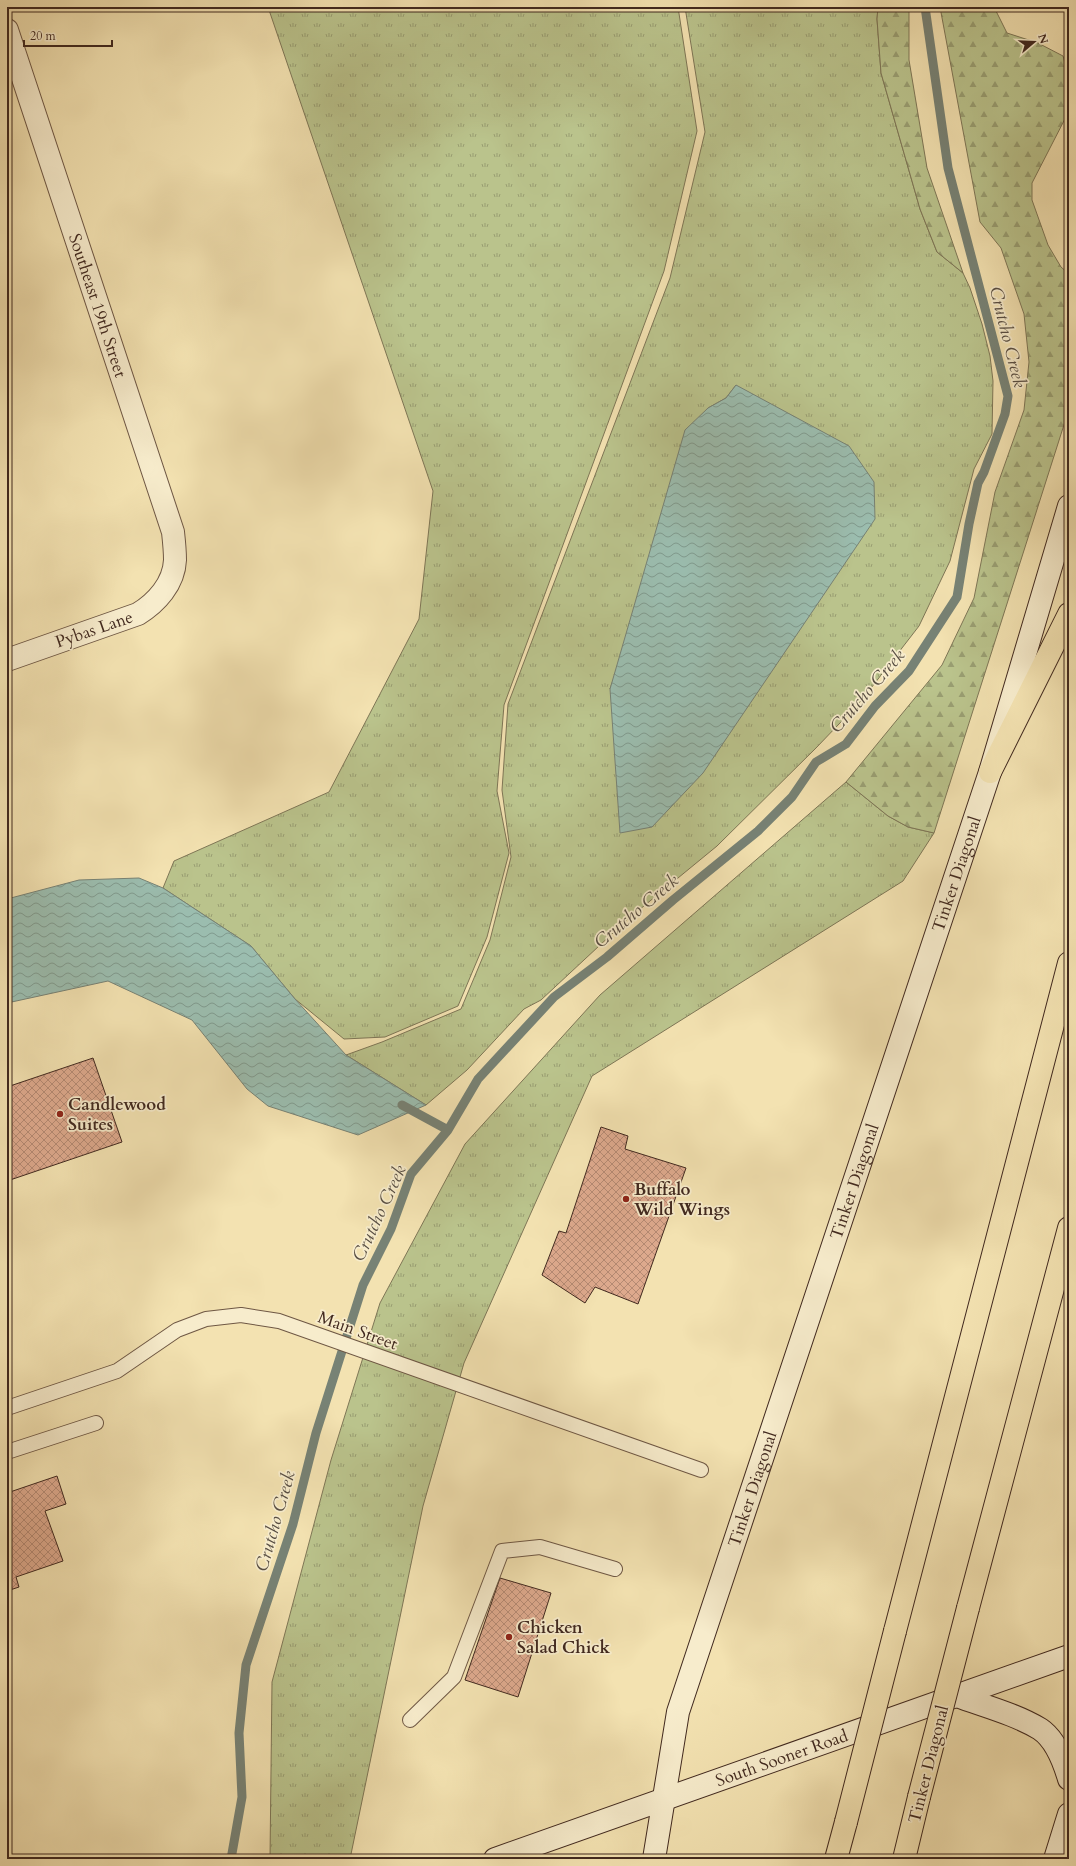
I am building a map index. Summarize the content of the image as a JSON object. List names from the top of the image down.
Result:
{
  "streets": {
    "highway": ["Tinker Diagonal"],
    "street": ["Southeast 19th Street", "Pybas Lane", "South Sooner Road"],
    "lane": ["Main Street"]
  },
  "crossings": [
    ["Southeast 19th Street", "Pybas Lane"],
    ["Tinker Diagonal", "South Sooner Road"]
  ],
  "water": ["Crutcho Creek"],
  "places": ["Candlewood Suites", "Buffalo Wild Wings", "Chicken Salad Chick"],
  "scale_bar": "20 m",
  "north": "right"
}
